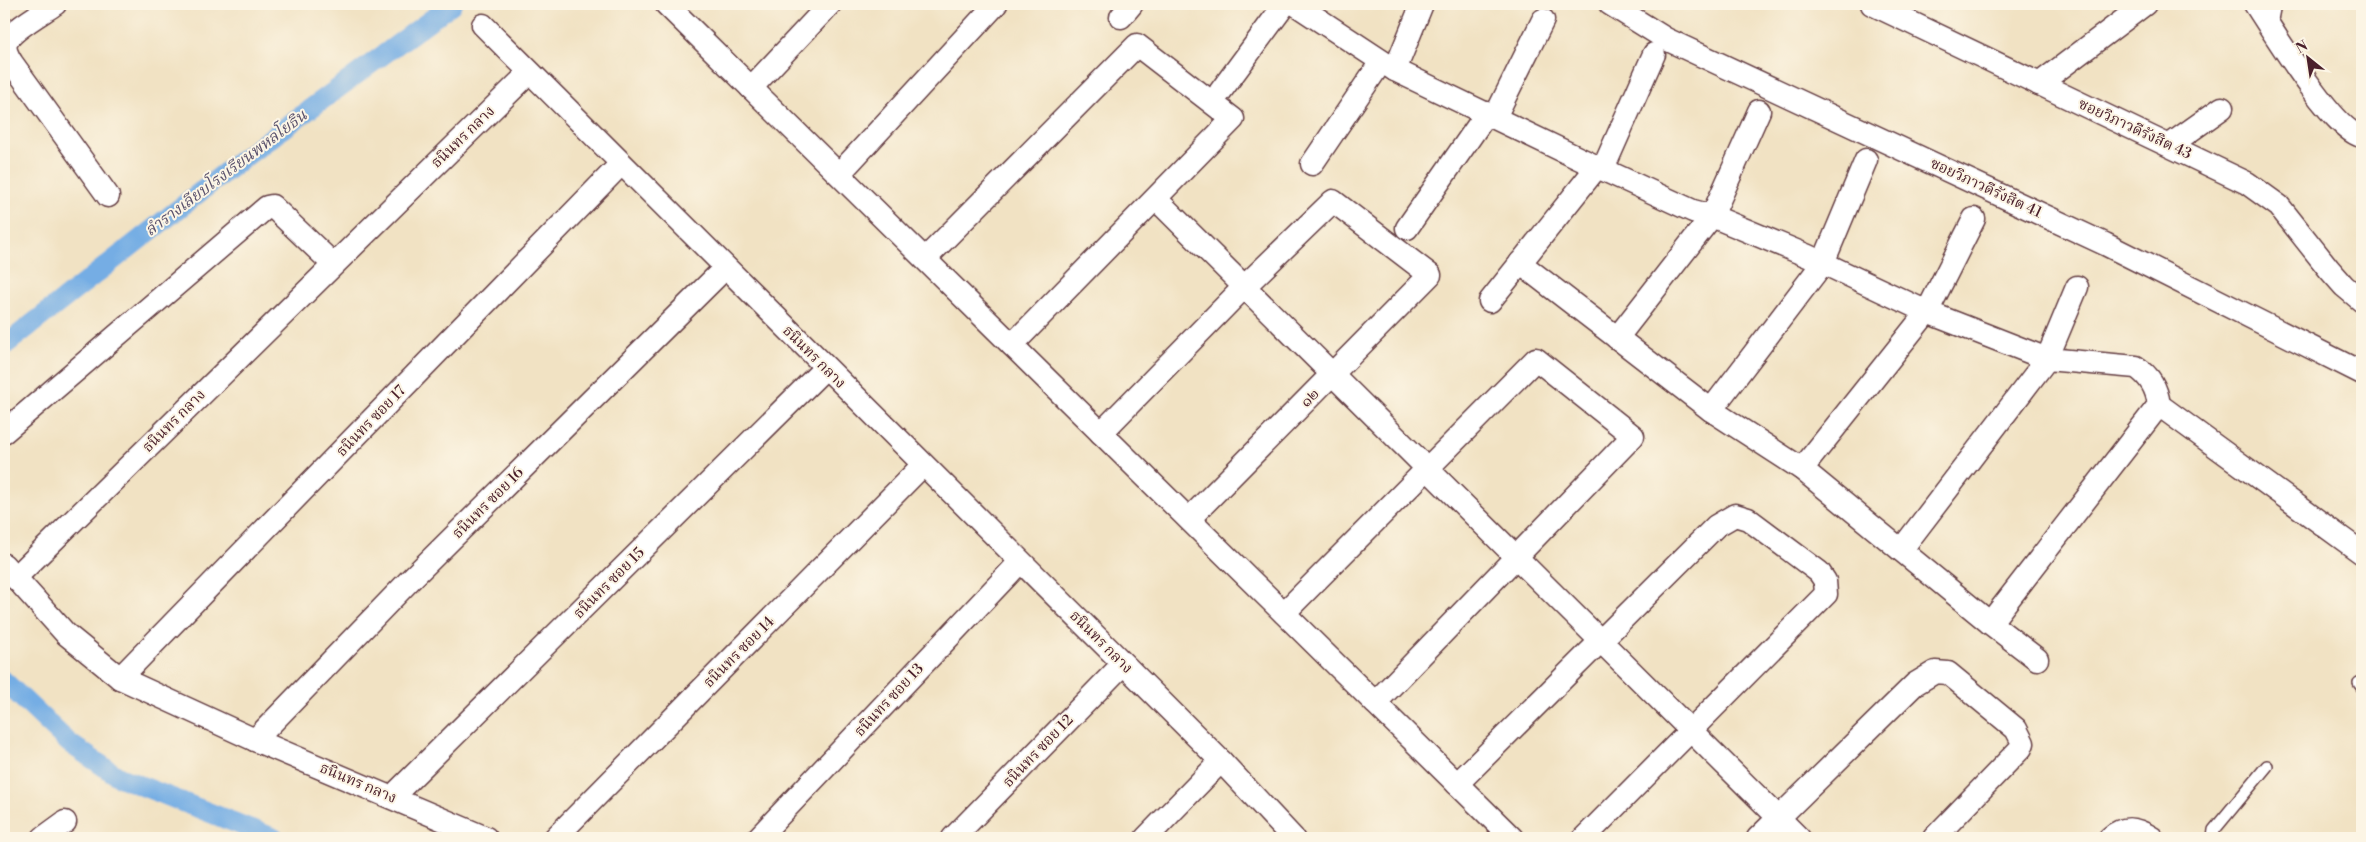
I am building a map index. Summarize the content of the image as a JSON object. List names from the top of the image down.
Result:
{
  "streets": {
    "street": [
      "ซอยวิภาวดีรังสิต 43",
      "ธนินทร กลาง",
      "ซอยวิภาวดีรังสิต 41",
      "๑๒",
      "ธนินทร ซอย 17",
      "ธนินทร ซอย 16",
      "ธนินทร ซอย 15",
      "ธนินทร ซอย 14",
      "ธนินทร ซอย 13",
      "ธนินทร ซอย 12"
    ]
  },
  "crossings": [
    ["ธนินทร กลาง", "ธนินทร ซอย 17"],
    ["ธนินทร กลาง", "ธนินทร ซอย 16"],
    ["ธนินทร กลาง", "ธนินทร ซอย 15"],
    ["ธนินทร กลาง", "ธนินทร ซอย 14"],
    ["ธนินทร กลาง", "ธนินทร ซอย 13"],
    ["ธนินทร กลาง", "ธนินทร ซอย 12"]
  ],
  "water": ["ลำรางเลียบโรงเรียนพหลโยธิน"],
  "north": "top left"
}
